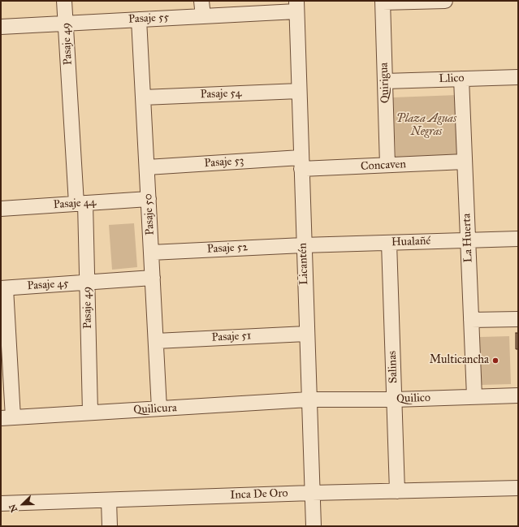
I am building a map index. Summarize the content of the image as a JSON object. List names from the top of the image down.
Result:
{
  "streets": {
    "street": [
      "Pasaje 55",
      "Pasaje 49",
      "Llico",
      "Quirigua",
      "Pasaje 54",
      "Pasaje 53",
      "Concaven",
      "Pasaje 44",
      "Pasaje 50",
      "La Huerta",
      "Hualañé",
      "Pasaje 52",
      "Licantén",
      "Pasaje 45",
      "Pasaje 51",
      "Salinas",
      "Quilico",
      "Quilicura",
      "Inca De Oro"
    ]
  },
  "crossings": [
    ["Pasaje 55", "Pasaje 49"],
    ["Pasaje 55", "Pasaje 50"],
    ["Pasaje 55", "Licantén"],
    ["Pasaje 49", "Pasaje 44"],
    ["Pasaje 49", "Pasaje 45"],
    ["Pasaje 49", "Quilicura"],
    ["Llico", "Quirigua"],
    ["Llico", "La Huerta"],
    ["Quirigua", "Concaven"],
    ["Pasaje 54", "Pasaje 50"],
    ["Pasaje 54", "Licantén"],
    ["Pasaje 53", "Concaven"],
    ["Pasaje 53", "Pasaje 50"],
    ["Pasaje 53", "Licantén"],
    ["Concaven", "La Huerta"],
    ["Concaven", "Licantén"],
    ["Pasaje 44", "Pasaje 50"],
    ["Pasaje 50", "Pasaje 52"],
    ["Pasaje 50", "Pasaje 45"],
    ["Pasaje 50", "Pasaje 51"],
    ["Pasaje 50", "Quilicura"],
    ["La Huerta", "Hualañé"],
    ["La Huerta", "Quilico"],
    ["Hualañé", "Pasaje 52"],
    ["Hualañé", "Licantén"],
    ["Hualañé", "Salinas"],
    ["Pasaje 52", "Licantén"],
    ["Licantén", "Pasaje 51"],
    ["Licantén", "Quilico"],
    ["Licantén", "Quilicura"],
    ["Licantén", "Inca De Oro"],
    ["Salinas", "Quilico"],
    ["Salinas", "Inca De Oro"],
    ["Quilico", "Quilicura"]
  ],
  "parks": ["Plaza Aguas Negras"],
  "places": ["Multicancha"],
  "north": "bottom left"
}
